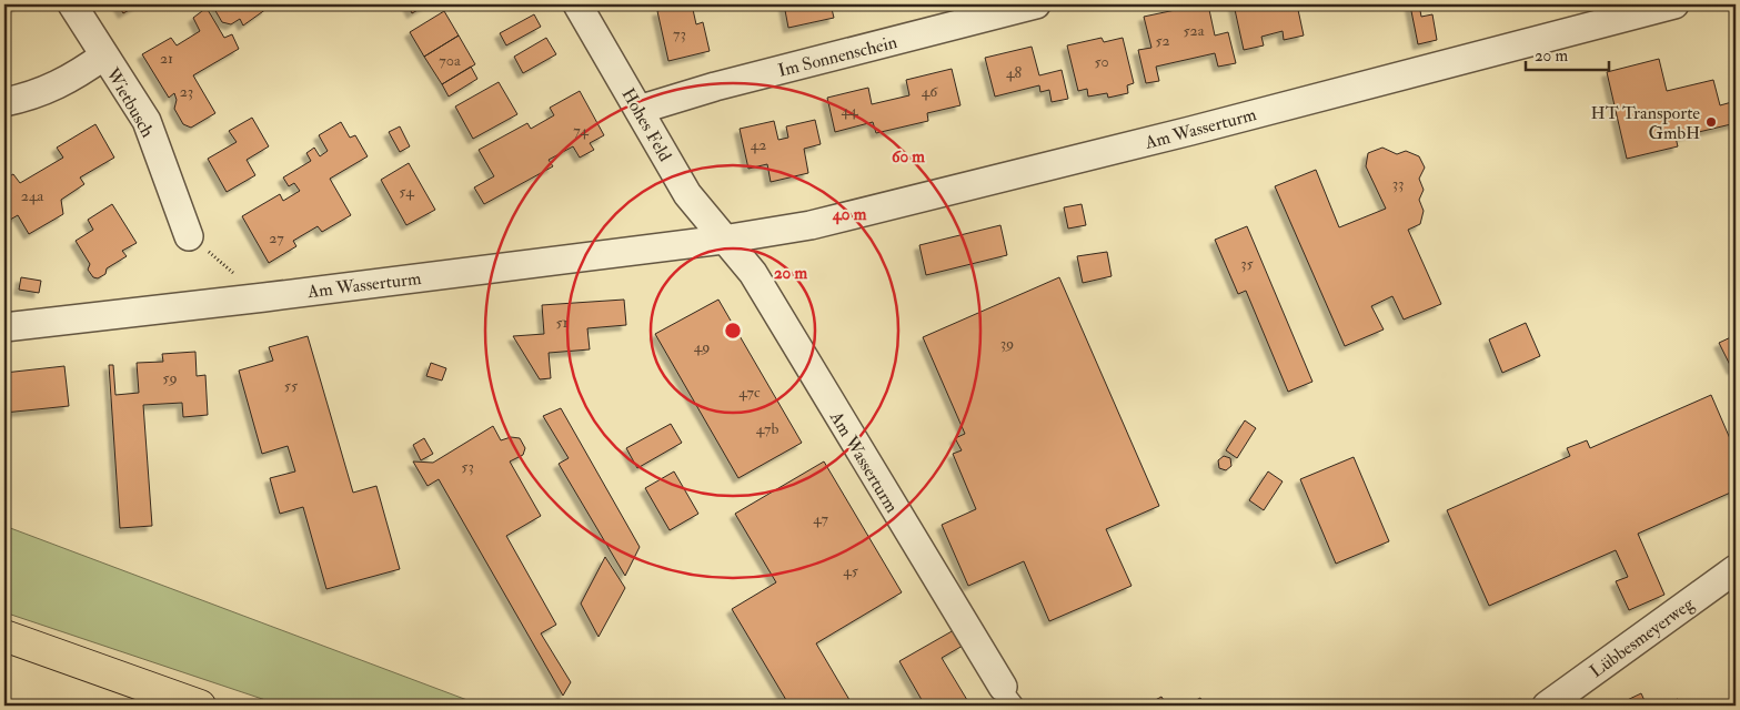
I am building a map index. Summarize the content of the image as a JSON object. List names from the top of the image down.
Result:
{
  "streets": {
    "street": [
      "Im Sonnenschein",
      "Wietbusch",
      "Hohes Feld",
      "Am Wasserturm",
      "Lübbesmeyerweg"
    ]
  },
  "crossings": [
    ["Im Sonnenschein", "Hohes Feld"],
    ["Hohes Feld", "Am Wasserturm"]
  ],
  "places": ["HT Transporte GmbH"],
  "house_numbers": [
    "52a",
    "73",
    "52",
    "21",
    "70a",
    "50",
    "48",
    "23",
    "46",
    "44",
    "74",
    "42",
    "33",
    "54",
    "24a",
    "27",
    "35",
    "51",
    "39",
    "49",
    "59",
    "55",
    "47c",
    "47b",
    "53",
    "47",
    "45"
  ],
  "scale_bar": "20 m",
  "rings": ["60 m", "40 m", "20 m"]
}
